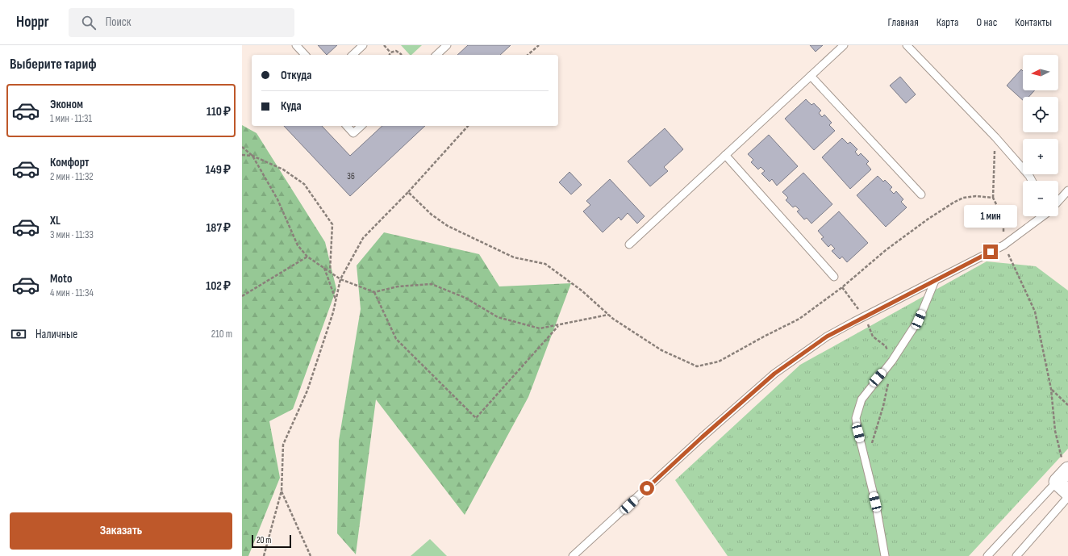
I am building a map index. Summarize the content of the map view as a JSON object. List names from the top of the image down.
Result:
{
  "house_numbers": ["36"],
  "scale_bar": "20 m",
  "north": "left",
  "page": {
    "header": "Hoppr",
    "search": "Поиск",
    "nav": [
      "Главная",
      "Карта",
      "О нас",
      "Контакты"
    ],
    "heading": "Выберите тариф",
    "map_buttons": ["+", "−"],
    "banner": ["Откуда", "Куда"],
    "list": [
      {
        "name": "Эконом",
        "note": "1 мин · 11:31",
        "value": "110 ₽"
      },
      {
        "name": "Комфорт",
        "note": "2 мин · 11:32",
        "value": "149 ₽"
      },
      {
        "name": "XL",
        "note": "3 мин · 11:33",
        "value": "187 ₽"
      },
      {
        "name": "Moto",
        "note": "4 мин · 11:34",
        "value": "102 ₽"
      }
    ],
    "bubble": "1 мин",
    "pay": ["Наличные", "210 m"],
    "buttons": "Заказать",
    "scale": "20 m"
  }
}
